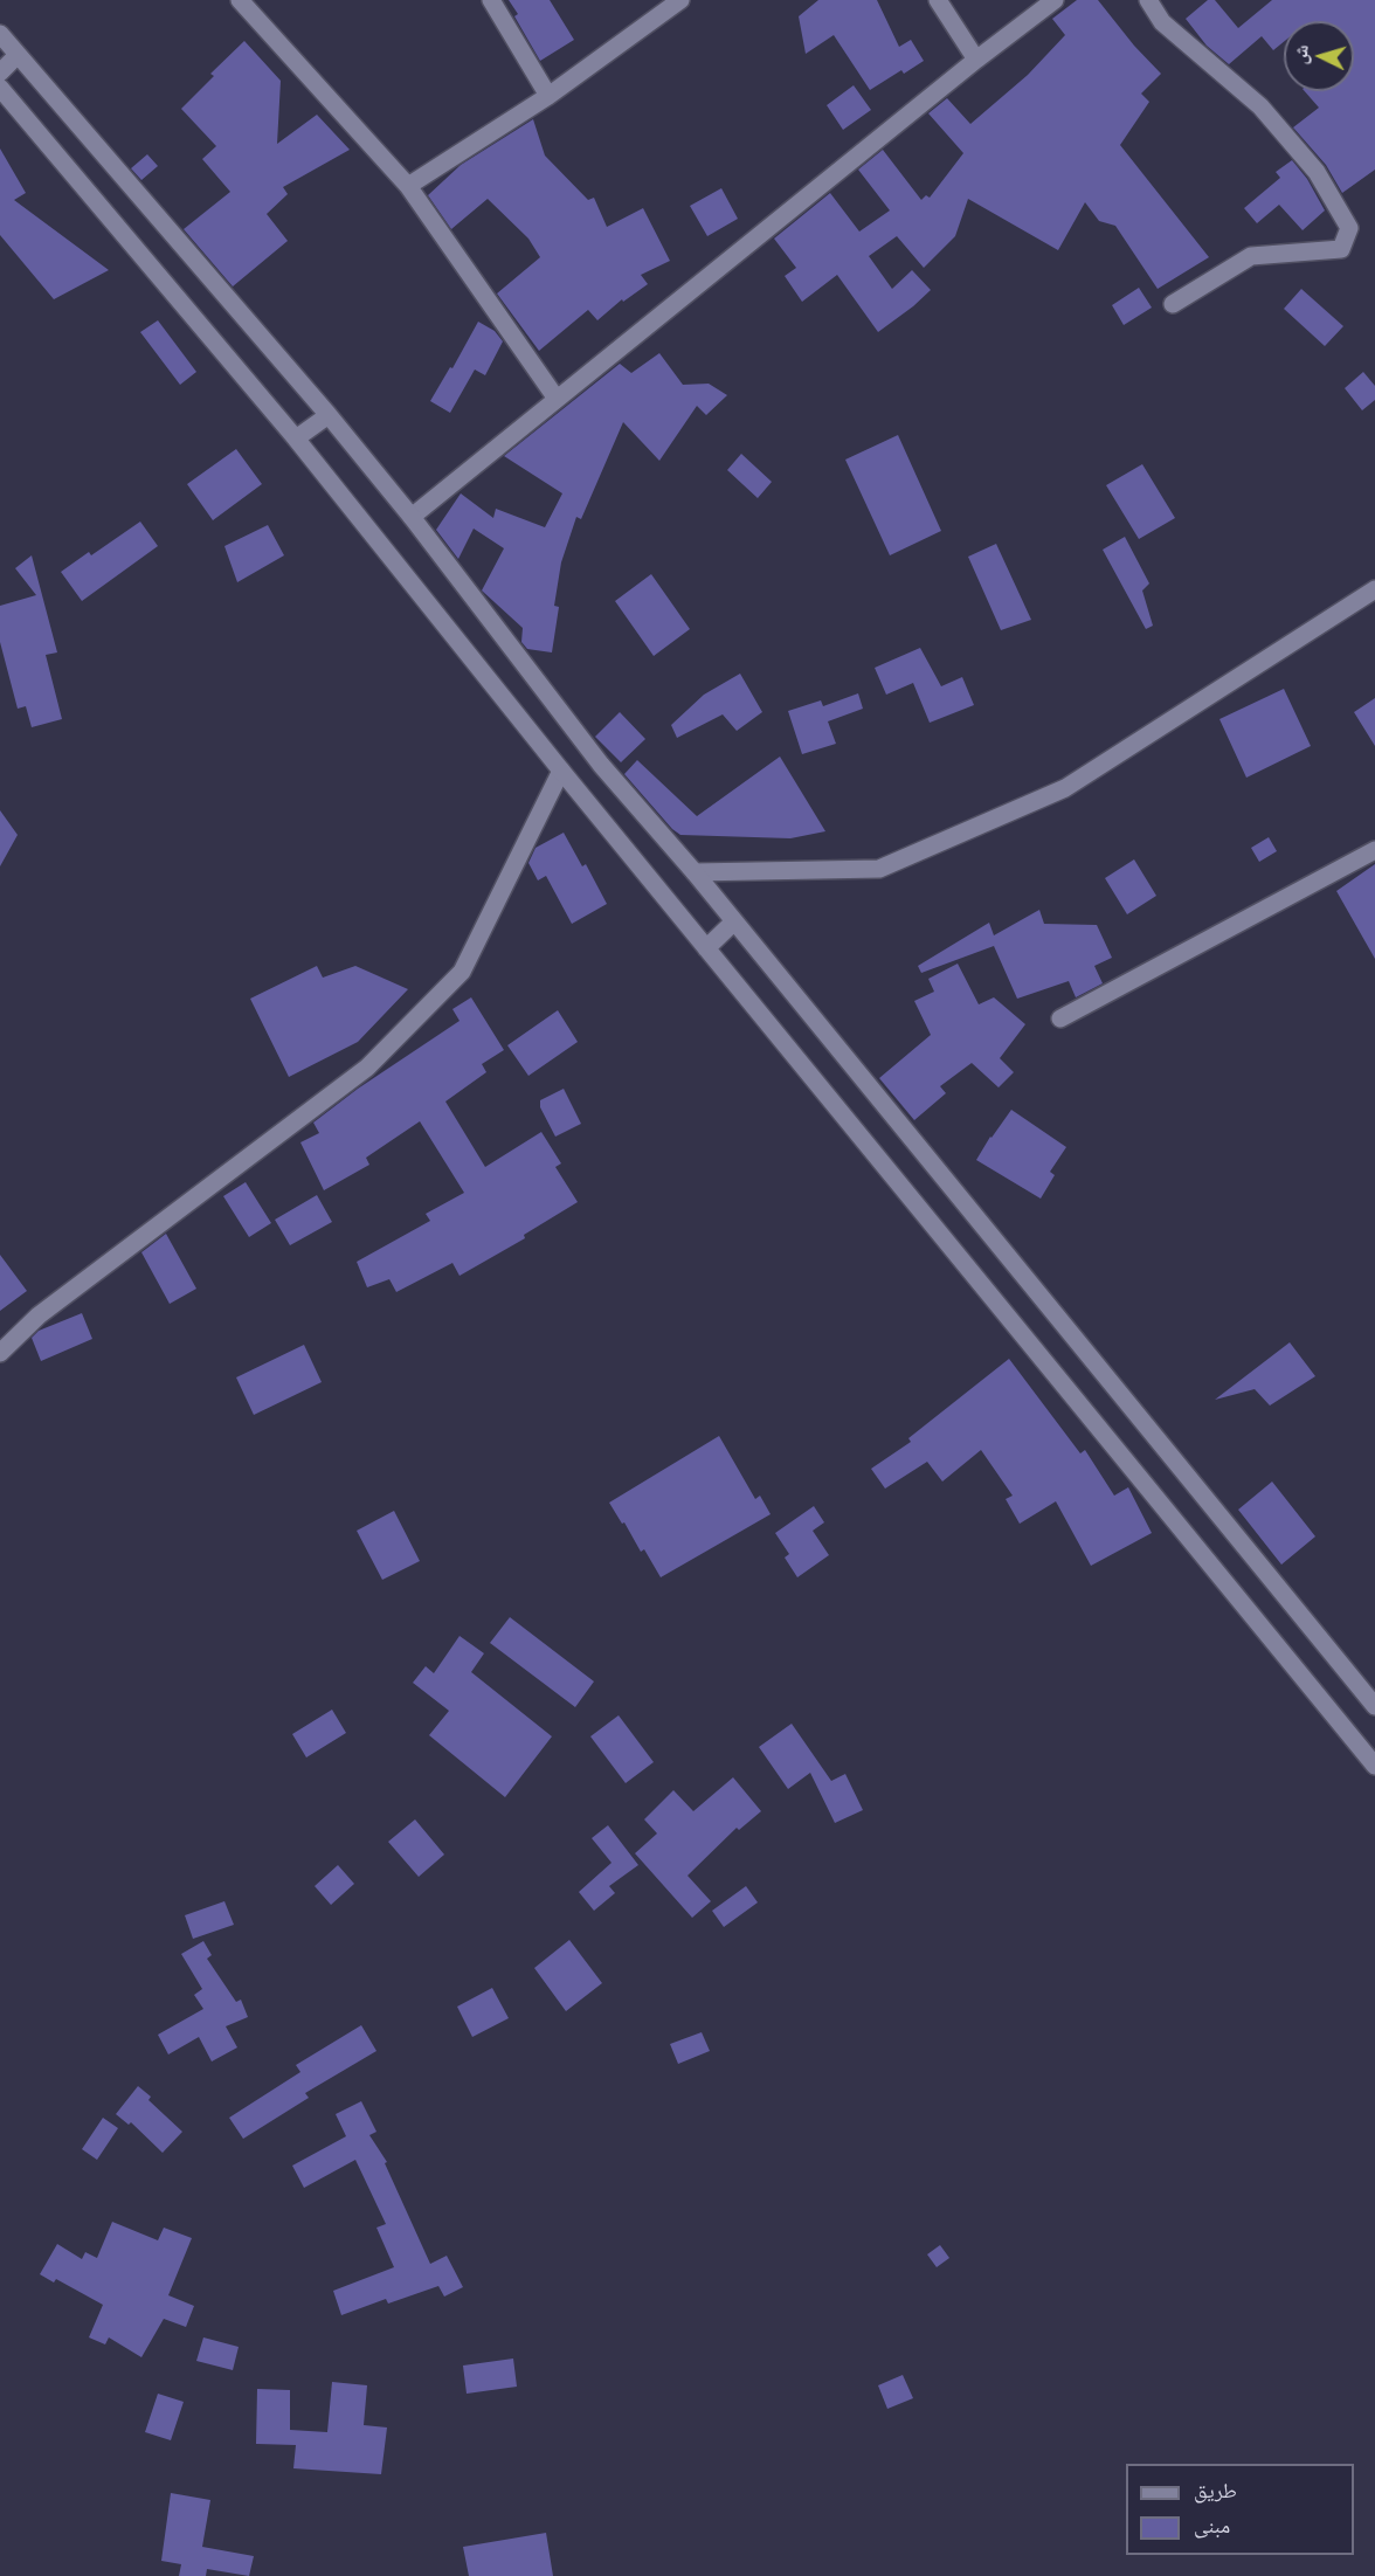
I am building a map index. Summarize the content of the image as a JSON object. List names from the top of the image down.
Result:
{
  "legend": ["طريق", "مبنى"],
  "north": "left"
}
